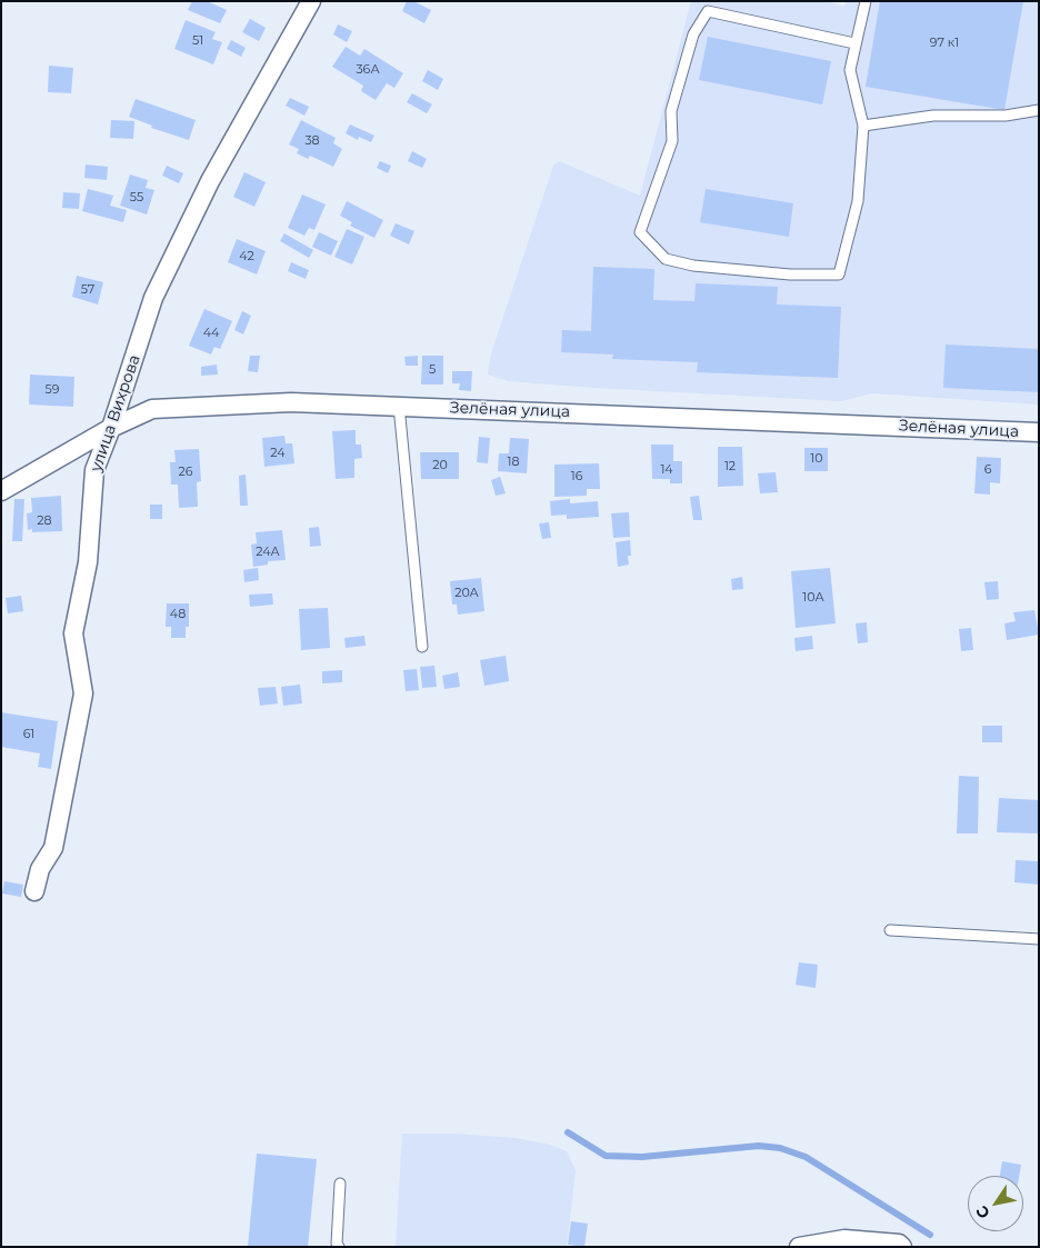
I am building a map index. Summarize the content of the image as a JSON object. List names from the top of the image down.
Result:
{
  "streets": {
    "street": ["Зелёная улица", "улица Вихрова"]
  },
  "crossings": [
    ["Зелёная улица", "улица Вихрова"]
  ],
  "house_numbers": [
    "51",
    "97 к1",
    "36А",
    "38",
    "55",
    "42",
    "57",
    "44",
    "5",
    "59",
    "24",
    "10",
    "18",
    "20",
    "12",
    "14",
    "6",
    "26",
    "16",
    "28",
    "24А",
    "20А",
    "10А",
    "48",
    "61"
  ],
  "north": "bottom left"
}
